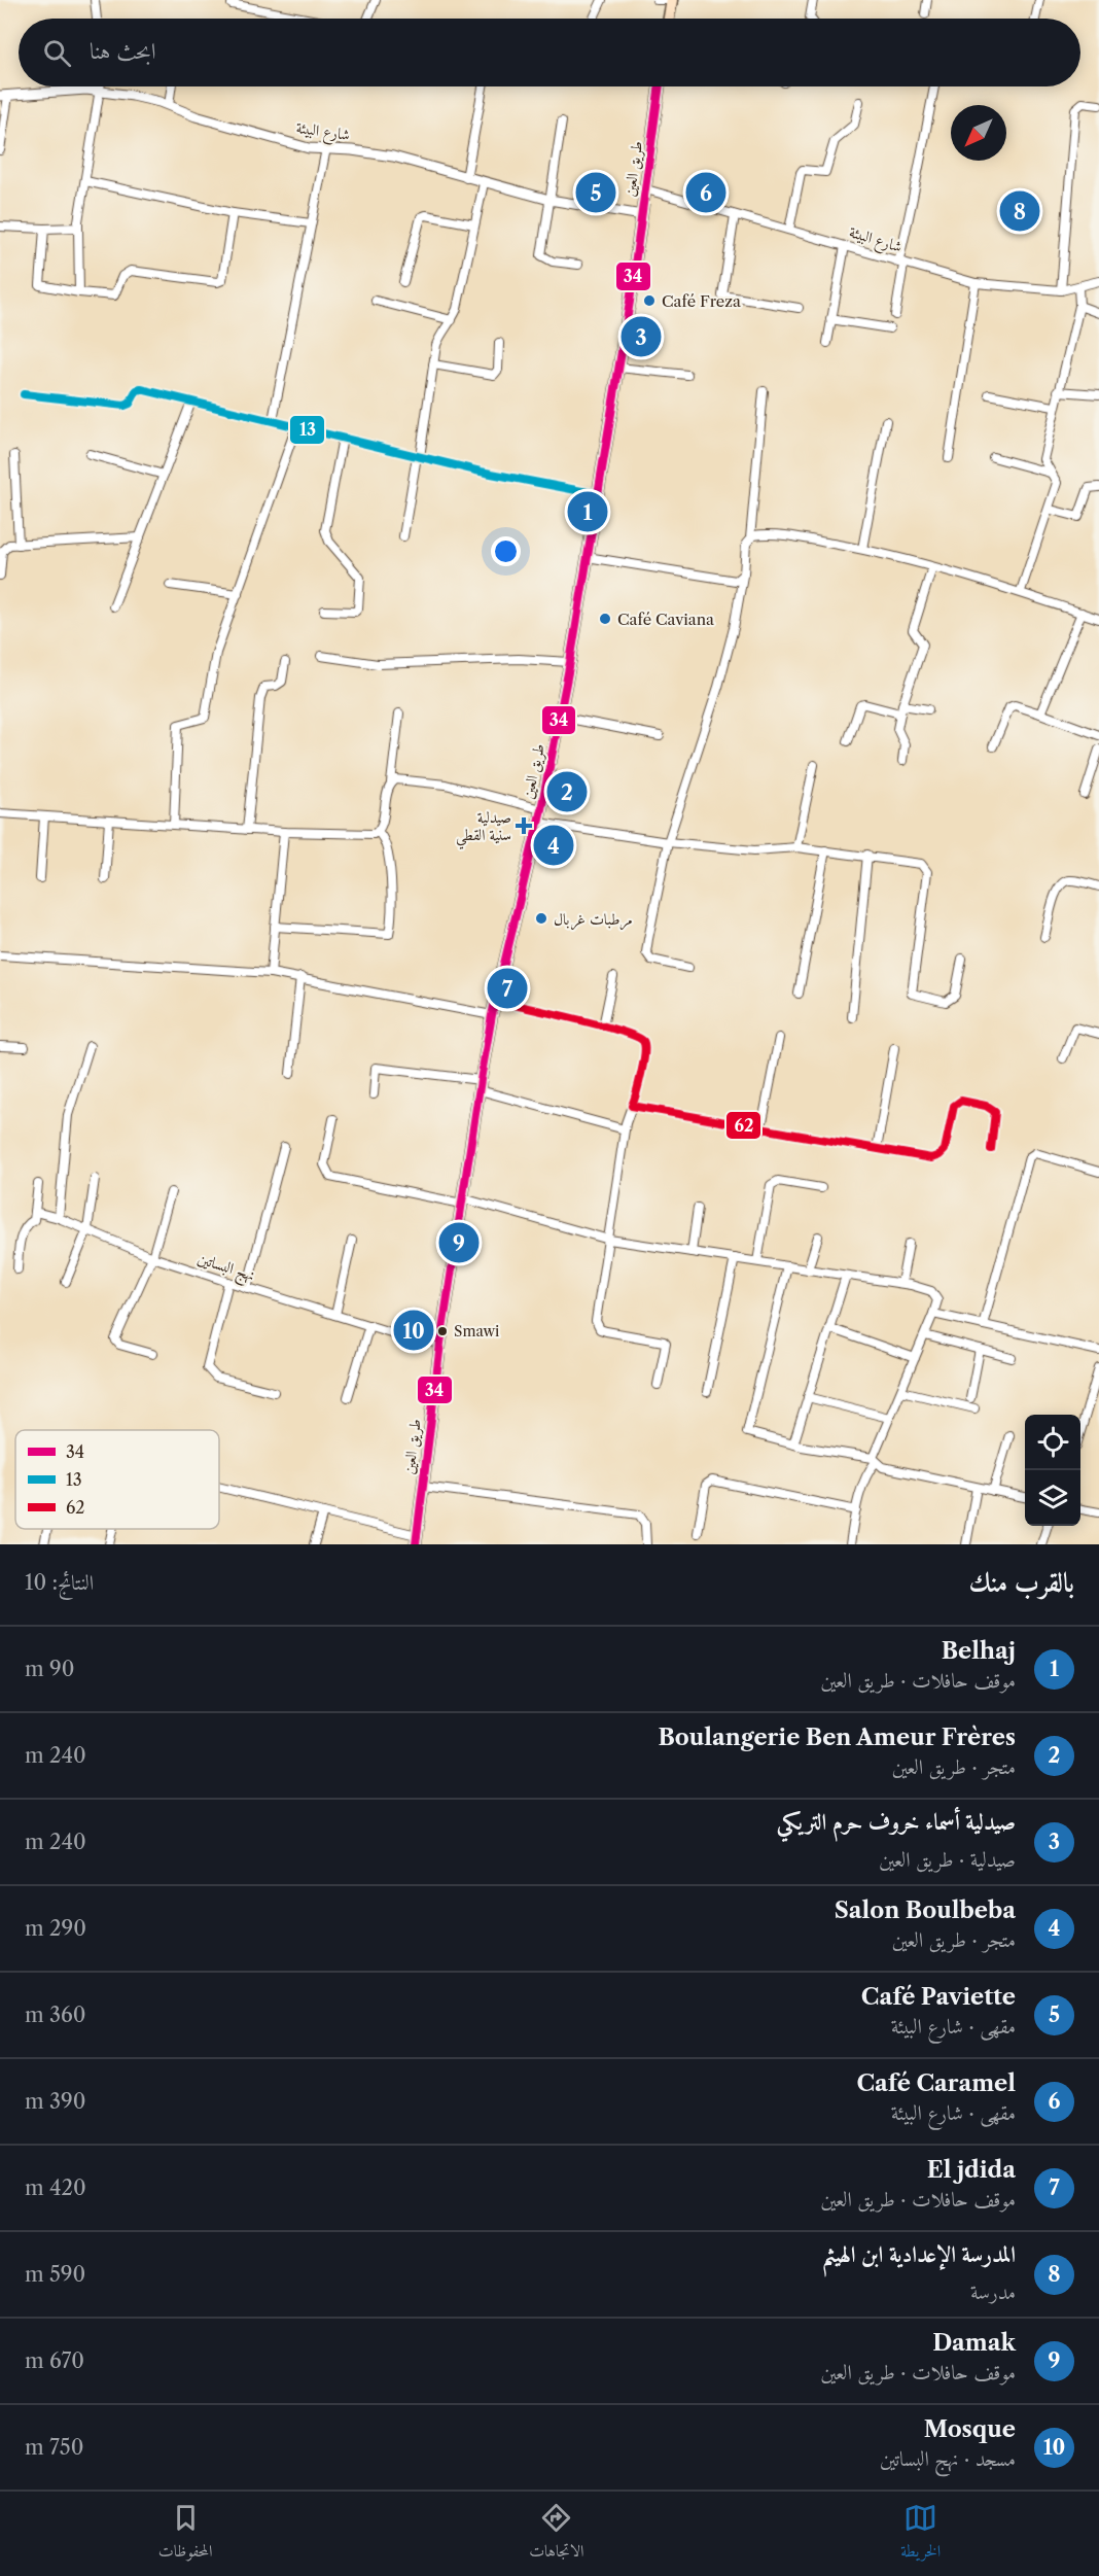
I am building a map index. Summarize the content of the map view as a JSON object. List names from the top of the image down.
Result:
{
  "streets": {
    "main road": ["طريق العين"],
    "street": ["شارع البيئة", "نهج البساتين"]
  },
  "crossings": [
    ["شارع البيئة", "طريق العين"],
    ["طريق العين", "نهج البساتين"]
  ],
  "places": {
    "other": [
      "Café Freza",
      "Café Caviana",
      "مرطبات غربال",
      "Smawi"
    ],
    "health": ["صيدلية سنية القطي"]
  },
  "lines": ["transit line 34", "transit line 13", "transit line 62"],
  "legend": ["34", "13", "62"],
  "north": "bottom left",
  "page": {
    "search": "ابحث هنا",
    "pins": [
      "5",
      "6",
      "8",
      "3",
      "1",
      "2",
      "4",
      "7",
      "9",
      "10"
    ],
    "heading": ["بالقرب منك", "النتائج: 10"],
    "list": [
      {
        "mark": "1",
        "name": "Belhaj",
        "note": "موقف حافلات · طريق العين",
        "value": "90 m"
      },
      {
        "mark": "2",
        "name": "Boulangerie Ben Ameur Frères",
        "note": "متجر · طريق العين",
        "value": "240 m"
      },
      {
        "mark": "3",
        "name": "صيدلية أسماء خروف حرم التريكي",
        "note": "صيدلية · طريق العين",
        "value": "240 m"
      },
      {
        "mark": "4",
        "name": "Salon Boulbeba",
        "note": "متجر · طريق العين",
        "value": "290 m"
      },
      {
        "mark": "5",
        "name": "Café Paviette",
        "note": "مقهى · شارع البيئة",
        "value": "360 m"
      },
      {
        "mark": "6",
        "name": "Café Caramel",
        "note": "مقهى · شارع البيئة",
        "value": "390 m"
      },
      {
        "mark": "7",
        "name": "El jdida",
        "note": "موقف حافلات · طريق العين",
        "value": "420 m"
      },
      {
        "mark": "8",
        "name": "المدرسة الإعدادية ابن الهيثم",
        "note": "مدرسة",
        "value": "590 m"
      },
      {
        "mark": "9",
        "name": "Damak",
        "note": "موقف حافلات · طريق العين",
        "value": "670 m"
      },
      {
        "mark": "10",
        "name": "Mosque",
        "note": "مسجد · نهج البساتين",
        "value": "750 m"
      }
    ],
    "nav": ["الخريطة", "الاتجاهات", "المحفوظات"]
  }
}
